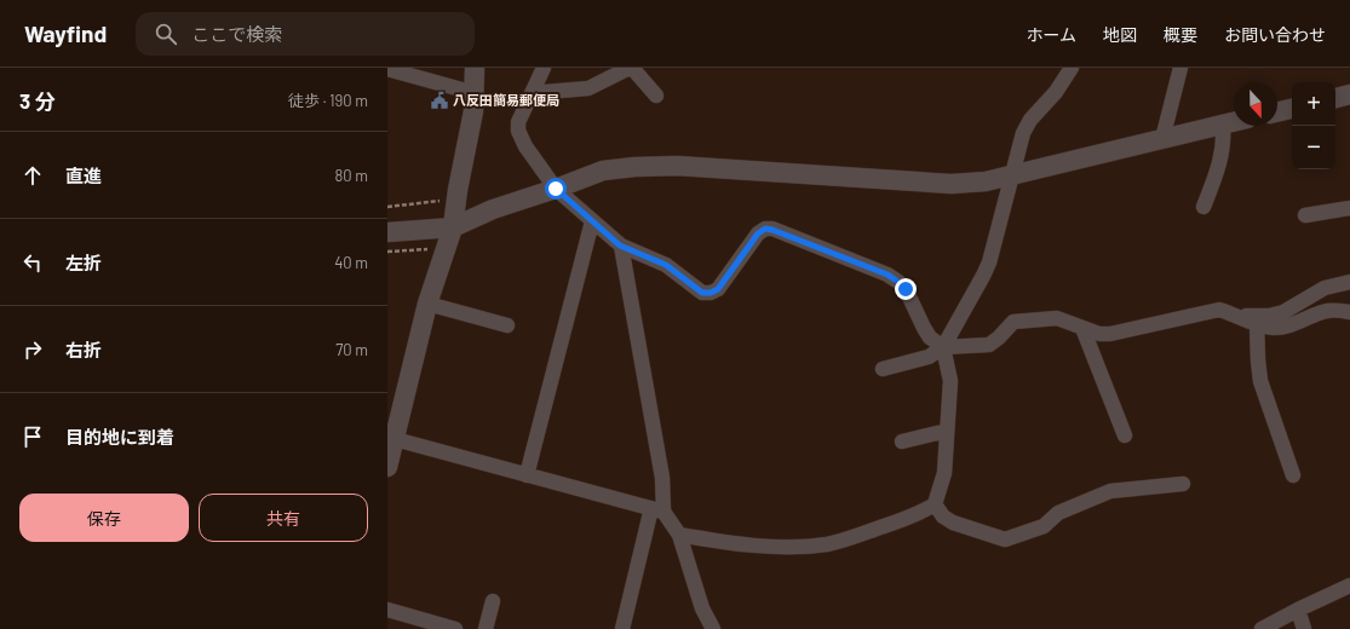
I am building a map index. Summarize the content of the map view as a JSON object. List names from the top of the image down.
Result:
{
  "places": {
    "public building": ["八反田簡易郵便局"]
  },
  "north": "bottom",
  "page": {
    "header": "Wayfind",
    "search": "ここで検索",
    "nav": [
      "ホーム",
      "地図",
      "概要",
      "お問い合わせ"
    ],
    "heading": ["3 分", "徒歩 · 190 m"],
    "map_buttons": ["+", "−"],
    "list": [
      ["直進", "80 m"],
      ["左折", "40 m"],
      ["右折", "70 m"],
      "目的地に到着"
    ],
    "buttons": ["保存", "共有"]
  }
}
